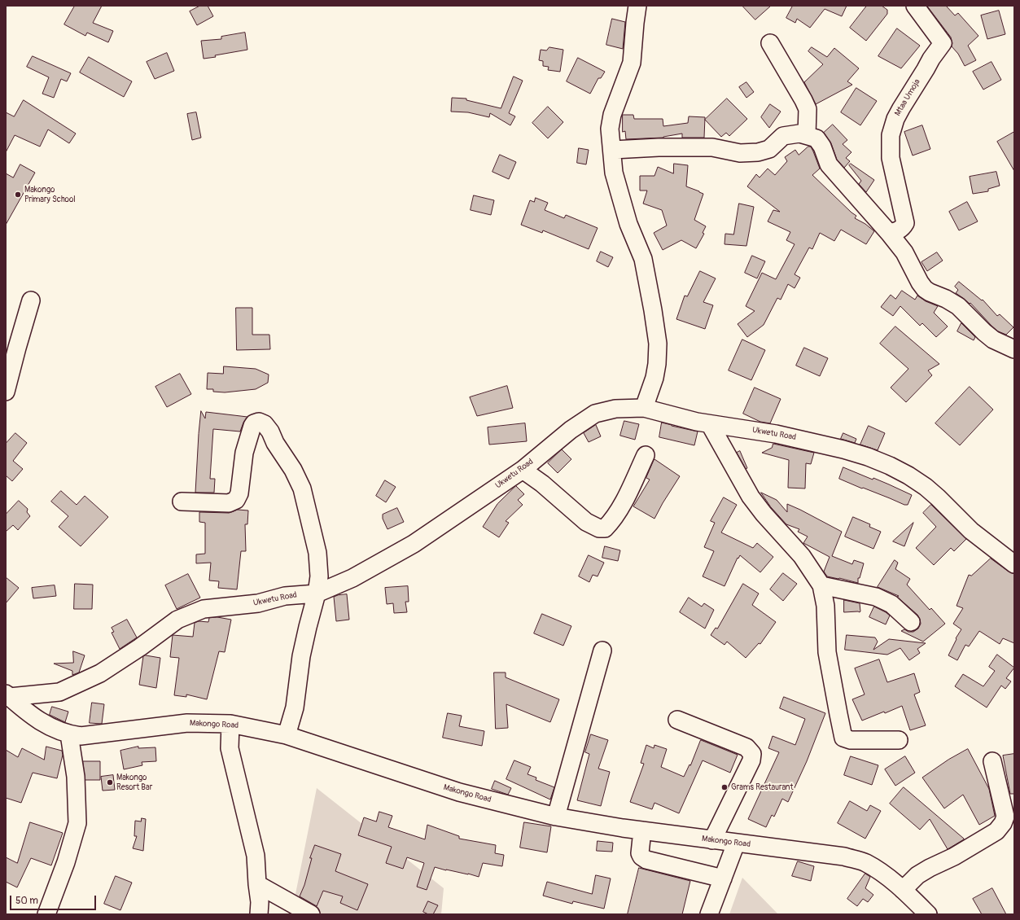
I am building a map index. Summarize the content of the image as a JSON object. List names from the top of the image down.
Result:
{
  "streets": {
    "street": ["Mtaa Umoja", "Ukwetu Road", "Makongo Road"]
  },
  "crossings": [
    ["Ukwetu Road", "Makongo Road"]
  ],
  "places": ["Makongo Primary School", "Makongo Resort Bar", "Grams Restaurant"],
  "scale_bar": "50 m"
}
